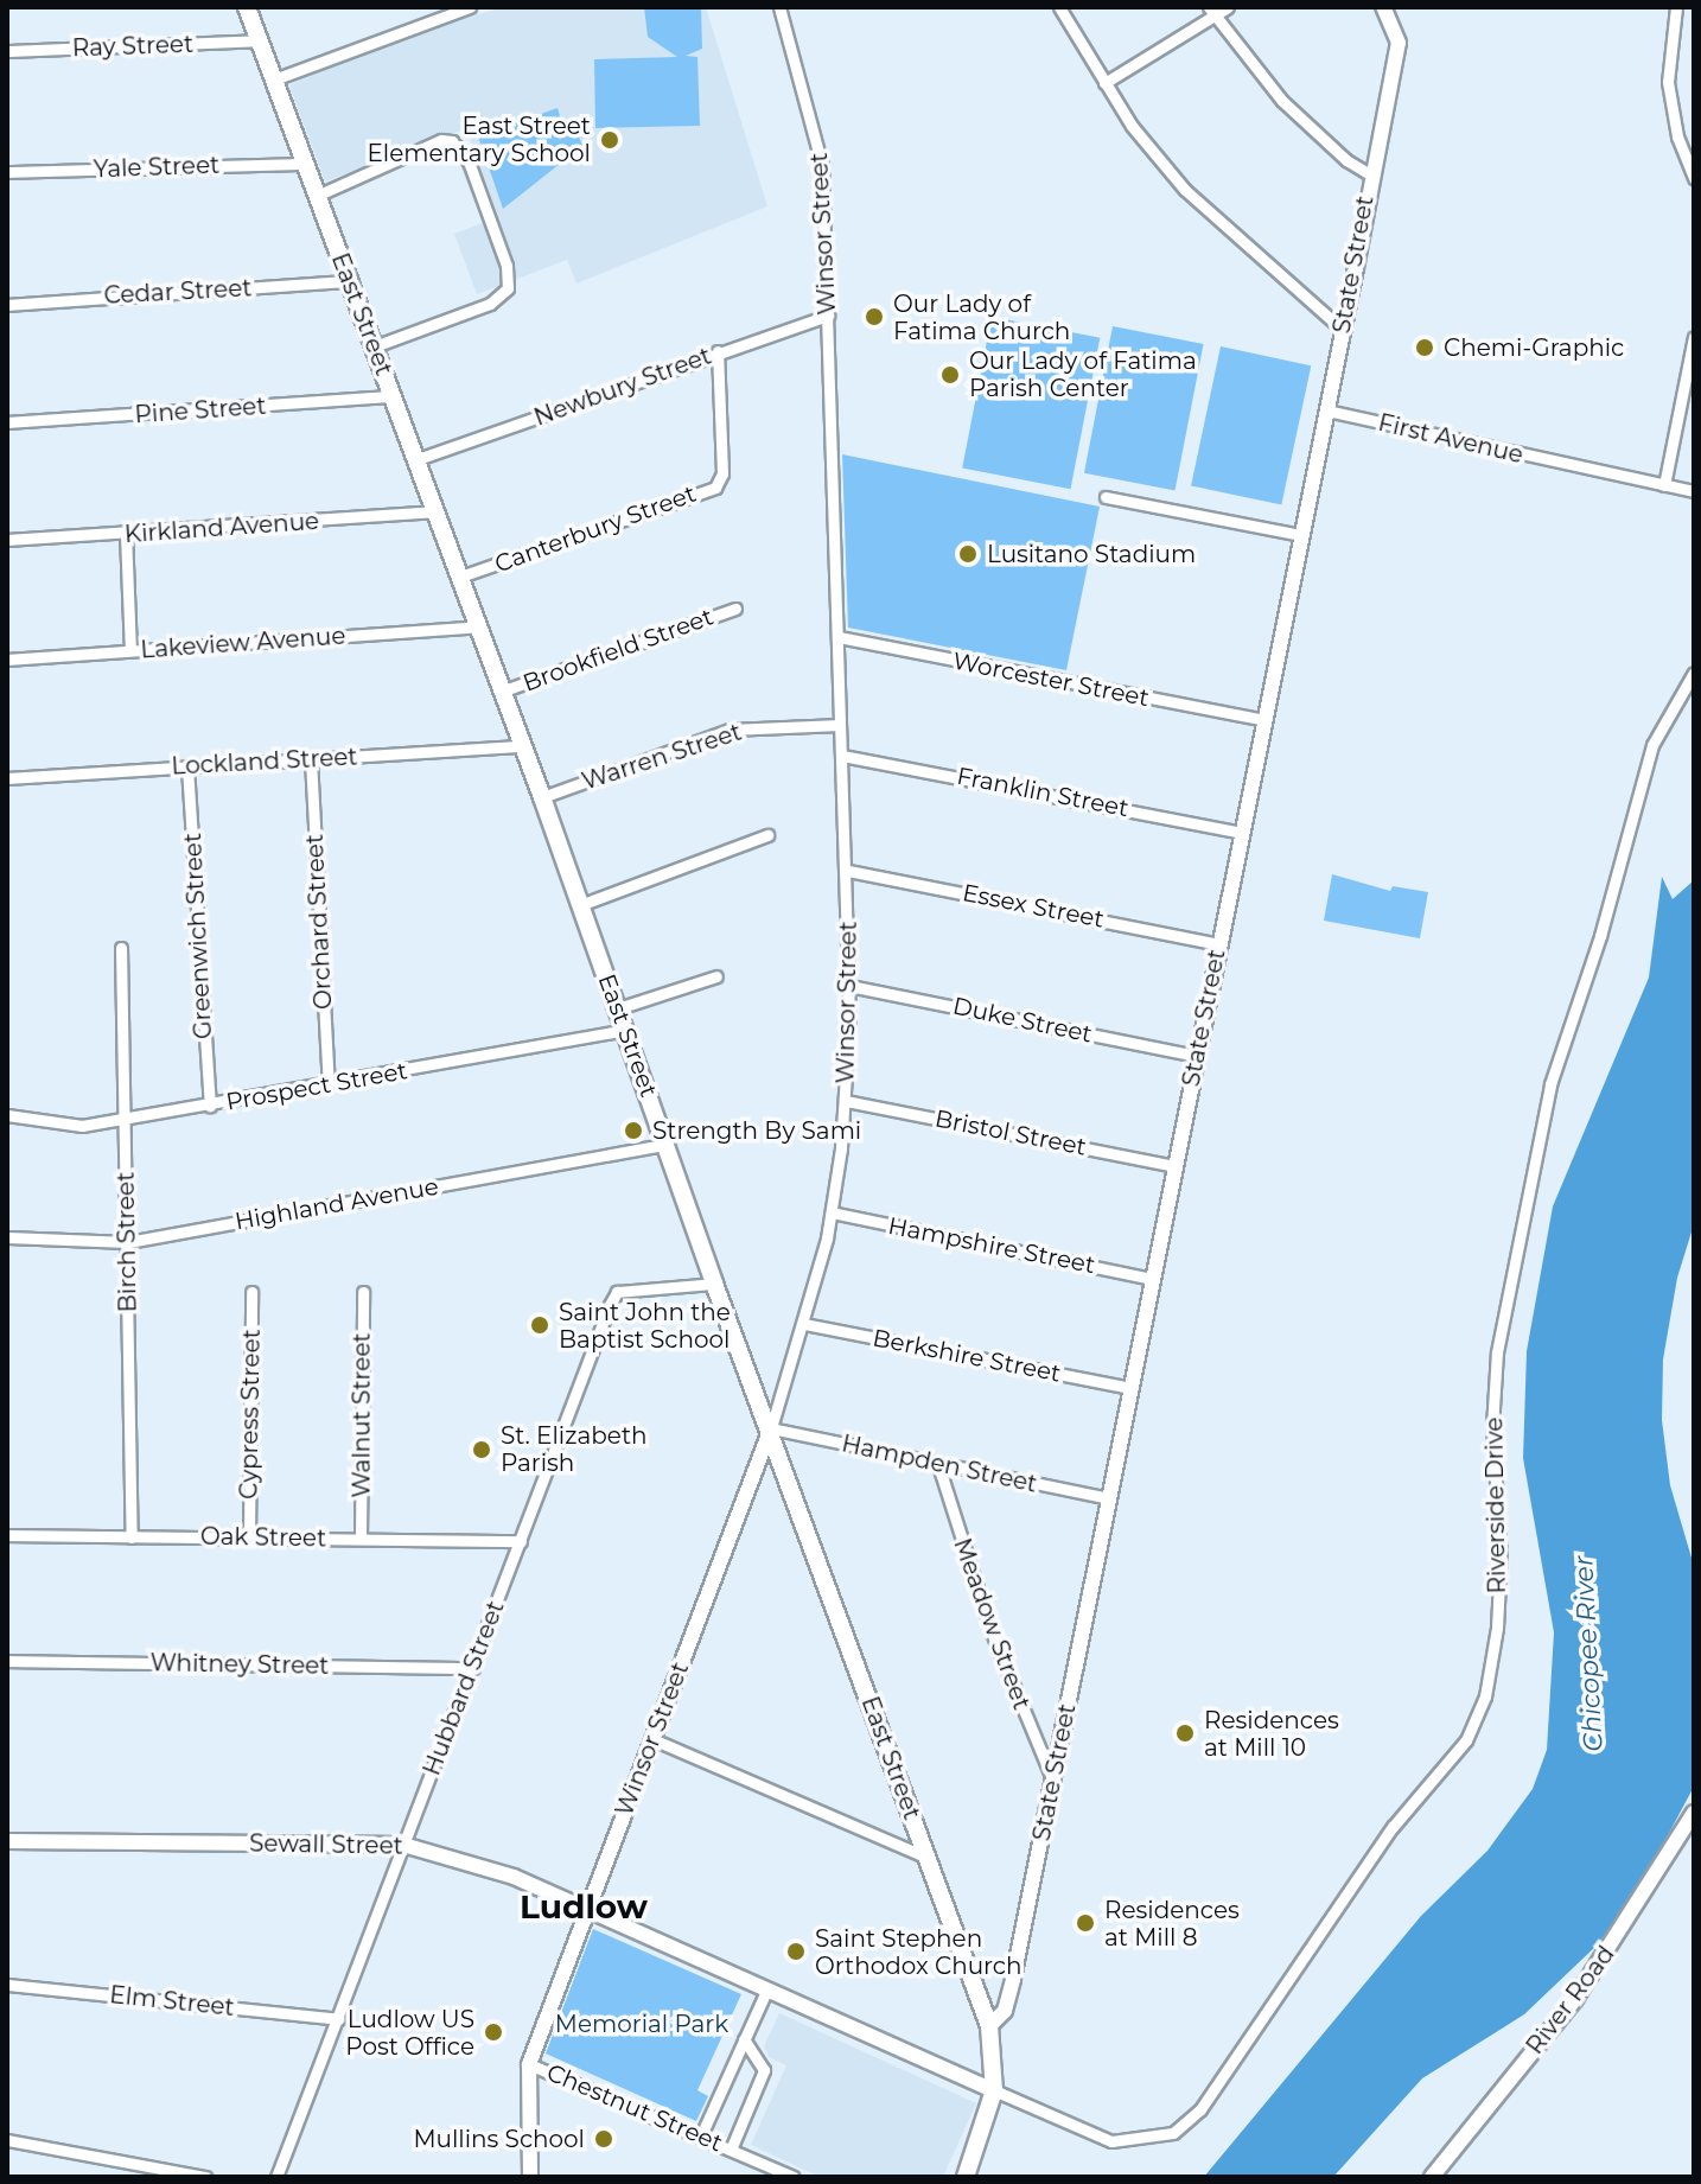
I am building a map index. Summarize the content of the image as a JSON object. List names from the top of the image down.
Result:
{
  "streets": {
    "main road": ["East Street"],
    "street": [
      "Ray Street",
      "Yale Street",
      "Winsor Street",
      "State Street",
      "Cedar Street",
      "Newbury Street",
      "Pine Street",
      "First Avenue",
      "Kirkland Avenue",
      "Canterbury Street",
      "Lakeview Avenue",
      "Brookfield Street",
      "Worcester Street",
      "Warren Street",
      "Lockland Street",
      "Franklin Street",
      "Essex Street",
      "Orchard Street",
      "Greenwich Street",
      "Duke Street",
      "Prospect Street",
      "Bristol Street",
      "Highland Avenue",
      "Birch Street",
      "Hampshire Street",
      "Berkshire Street",
      "Cypress Street",
      "Walnut Street",
      "Hampden Street",
      "Riverside Drive",
      "Oak Street",
      "Meadow Street",
      "Whitney Street",
      "Hubbard Street",
      "Sewall Street",
      "River Road",
      "Elm Street",
      "Chestnut Street"
    ]
  },
  "crossings": [
    ["Ray Street", "East Street"],
    ["Yale Street", "East Street"],
    ["Winsor Street", "East Street"],
    ["Winsor Street", "Newbury Street"],
    ["Winsor Street", "Worcester Street"],
    ["Winsor Street", "Warren Street"],
    ["Winsor Street", "Franklin Street"],
    ["Winsor Street", "Essex Street"],
    ["Winsor Street", "Duke Street"],
    ["Winsor Street", "Bristol Street"],
    ["Winsor Street", "Hampshire Street"],
    ["Winsor Street", "Berkshire Street"],
    ["Winsor Street", "Hampden Street"],
    ["Winsor Street", "Sewall Street"],
    ["Winsor Street", "Chestnut Street"],
    ["State Street", "East Street"],
    ["State Street", "First Avenue"],
    ["State Street", "Worcester Street"],
    ["State Street", "Franklin Street"],
    ["State Street", "Essex Street"],
    ["State Street", "Duke Street"],
    ["State Street", "Bristol Street"],
    ["State Street", "Hampshire Street"],
    ["State Street", "Berkshire Street"],
    ["State Street", "Hampden Street"],
    ["State Street", "Meadow Street"],
    ["Cedar Street", "East Street"],
    ["East Street", "Newbury Street"],
    ["East Street", "Pine Street"],
    ["East Street", "Kirkland Avenue"],
    ["East Street", "Canterbury Street"],
    ["East Street", "Lakeview Avenue"],
    ["East Street", "Brookfield Street"],
    ["East Street", "Warren Street"],
    ["East Street", "Lockland Street"],
    ["East Street", "Prospect Street"],
    ["East Street", "Highland Avenue"],
    ["East Street", "Hampden Street"],
    ["East Street", "Riverside Drive"],
    ["East Street", "Hubbard Street"],
    ["East Street", "Sewall Street"],
    ["Newbury Street", "Canterbury Street"],
    ["Lockland Street", "Orchard Street"],
    ["Lockland Street", "Greenwich Street"],
    ["Orchard Street", "Prospect Street"],
    ["Greenwich Street", "Prospect Street"],
    ["Prospect Street", "Birch Street"],
    ["Highland Avenue", "Birch Street"],
    ["Birch Street", "Oak Street"],
    ["Cypress Street", "Oak Street"],
    ["Walnut Street", "Oak Street"],
    ["Hampden Street", "Meadow Street"],
    ["Riverside Drive", "Sewall Street"],
    ["Oak Street", "Hubbard Street"],
    ["Whitney Street", "Hubbard Street"],
    ["Hubbard Street", "Sewall Street"],
    ["Hubbard Street", "Elm Street"]
  ],
  "districts": ["Ludlow"],
  "water": ["Chicopee River"],
  "parks": ["Memorial Park"],
  "places": [
    "East Street Elementary School",
    "Our Lady of Fatima Church",
    "Chemi-Graphic",
    "Our Lady of Fatima Parish Center",
    "Lusitano Stadium",
    "Strength By Sami",
    "Saint John the Baptist School",
    "St. Elizabeth Parish",
    "Residences at Mill 10",
    "Residences at Mill 8",
    "Saint Stephen Orthodox Church",
    "Ludlow US Post Office",
    "Mullins School"
  ]
}
